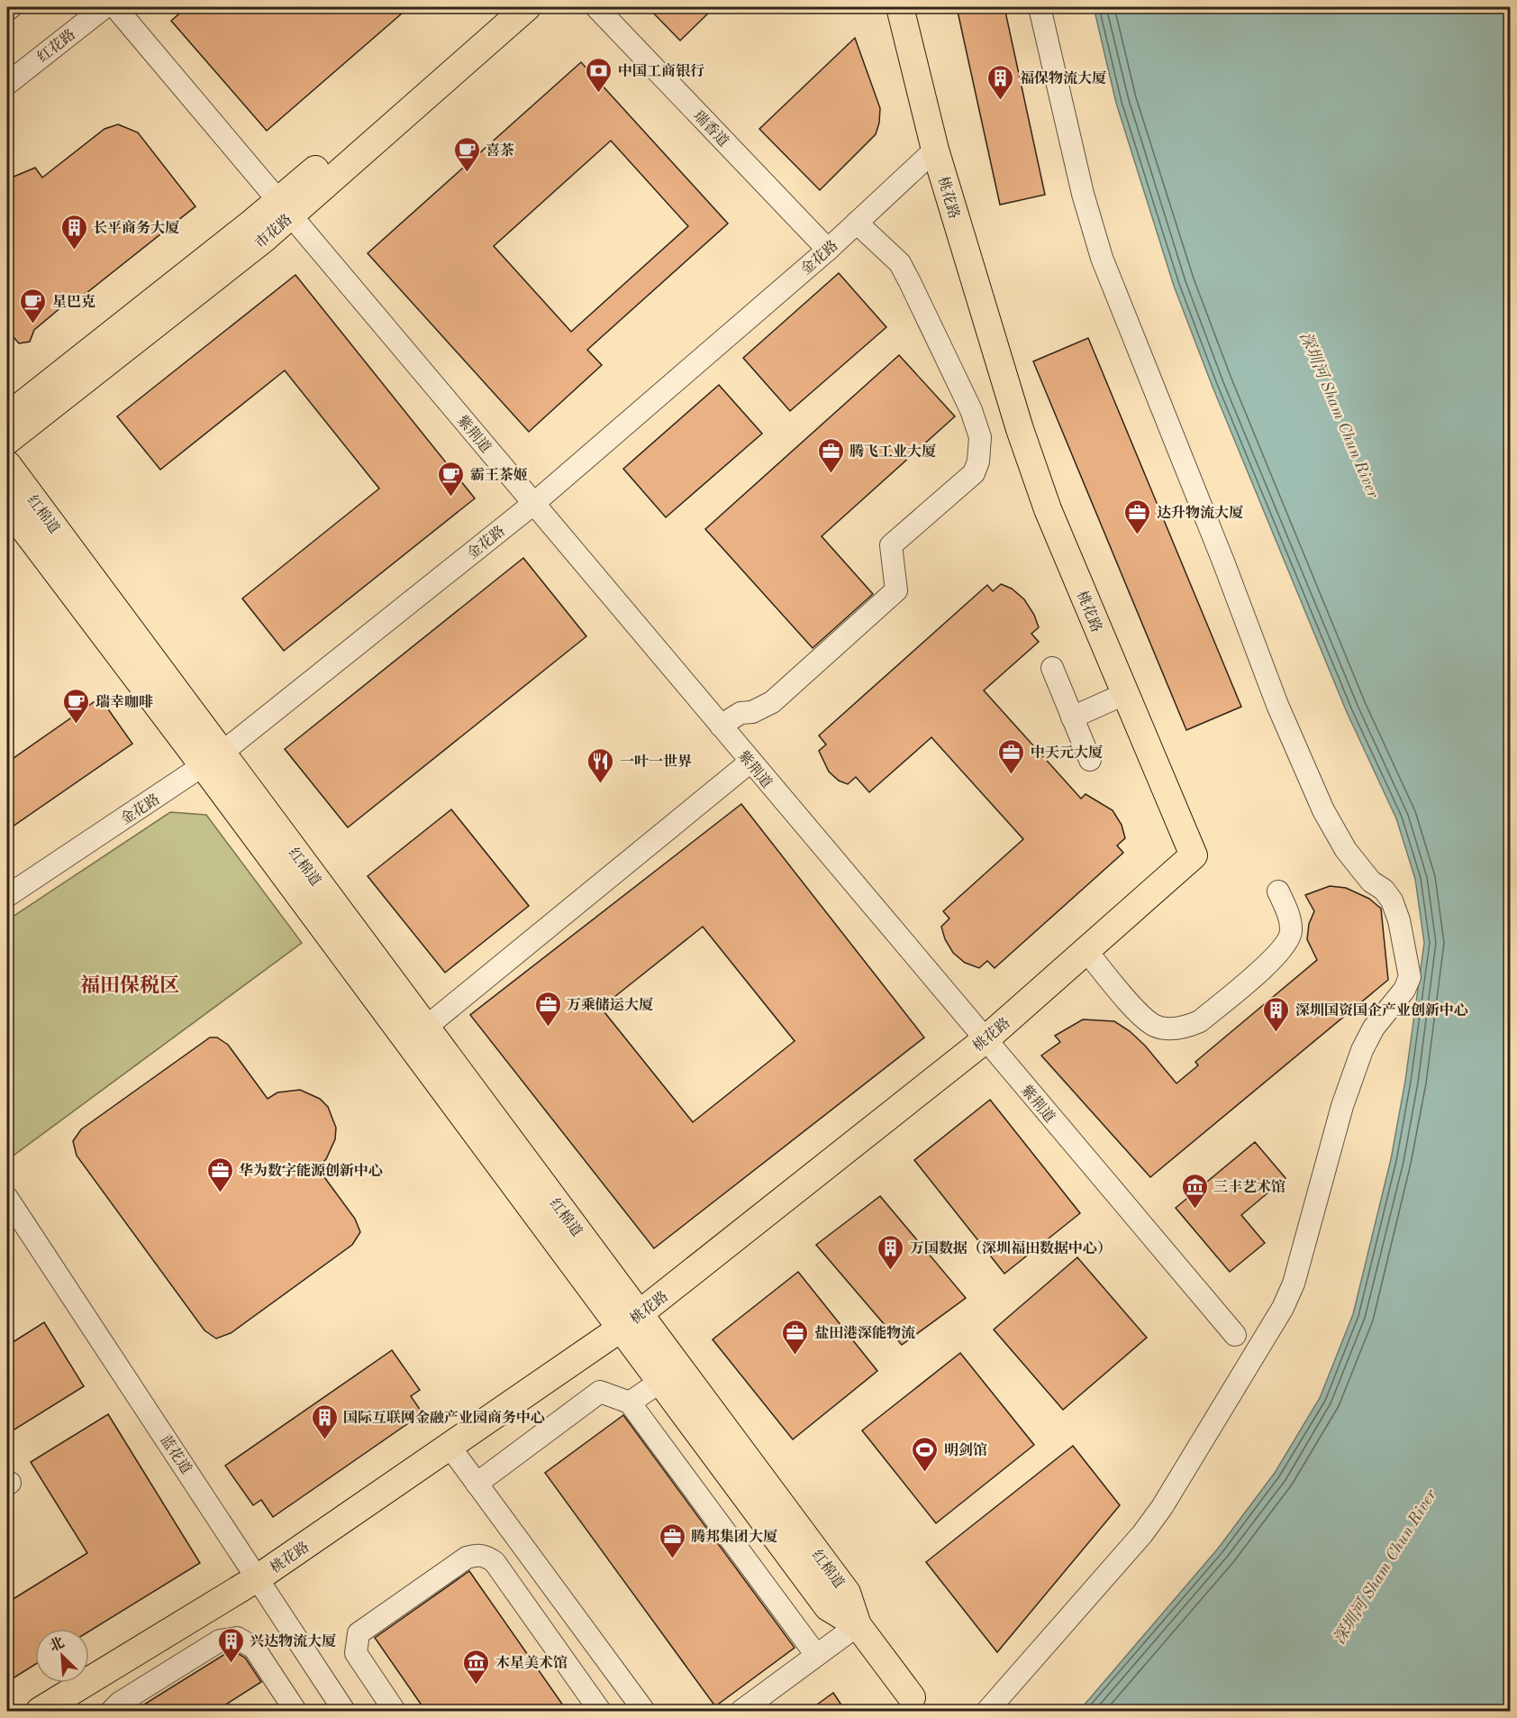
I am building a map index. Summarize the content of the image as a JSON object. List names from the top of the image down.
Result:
{
  "streets": {
    "main road": ["桃花路", "市花路", "红棉道"],
    "street": [
      "红花路",
      "瑞香道",
      "金花路",
      "紫荆道",
      "蓝花道"
    ]
  },
  "crossings": [
    ["瑞香道", "金花路"],
    ["桃花路", "金花路"],
    ["桃花路", "紫荆道"],
    ["桃花路", "红棉道"],
    ["桃花路", "蓝花道"],
    ["市花路", "紫荆道"],
    ["金花路", "紫荆道"],
    ["金花路", "红棉道"]
  ],
  "districts": ["福田保税区"],
  "water": ["深圳河 Sham Chun River"],
  "places": {
    "bank": ["中国工商银行"],
    "building": [
      "福保物流大厦",
      "长平商务大厦",
      "深圳国资国企产业创新中心",
      "万国数据（深圳福田数据中心）",
      "国际互联网金融产业园商务中心",
      "兴达物流大厦"
    ],
    "cafe": [
      "喜茶",
      "星巴克",
      "霸王茶姬",
      "瑞幸咖啡"
    ],
    "office": [
      "腾飞工业大厦",
      "达升物流大厦",
      "中天元大厦",
      "万乘储运大厦",
      "华为数字能源创新中心",
      "盐田港深能物流",
      "腾邦集团大厦"
    ],
    "restaurant": ["一叶一世界"],
    "museum": ["三丰艺术馆", "木星美术馆"],
    "sports": ["明剑馆"]
  },
  "north": "top left"
}
